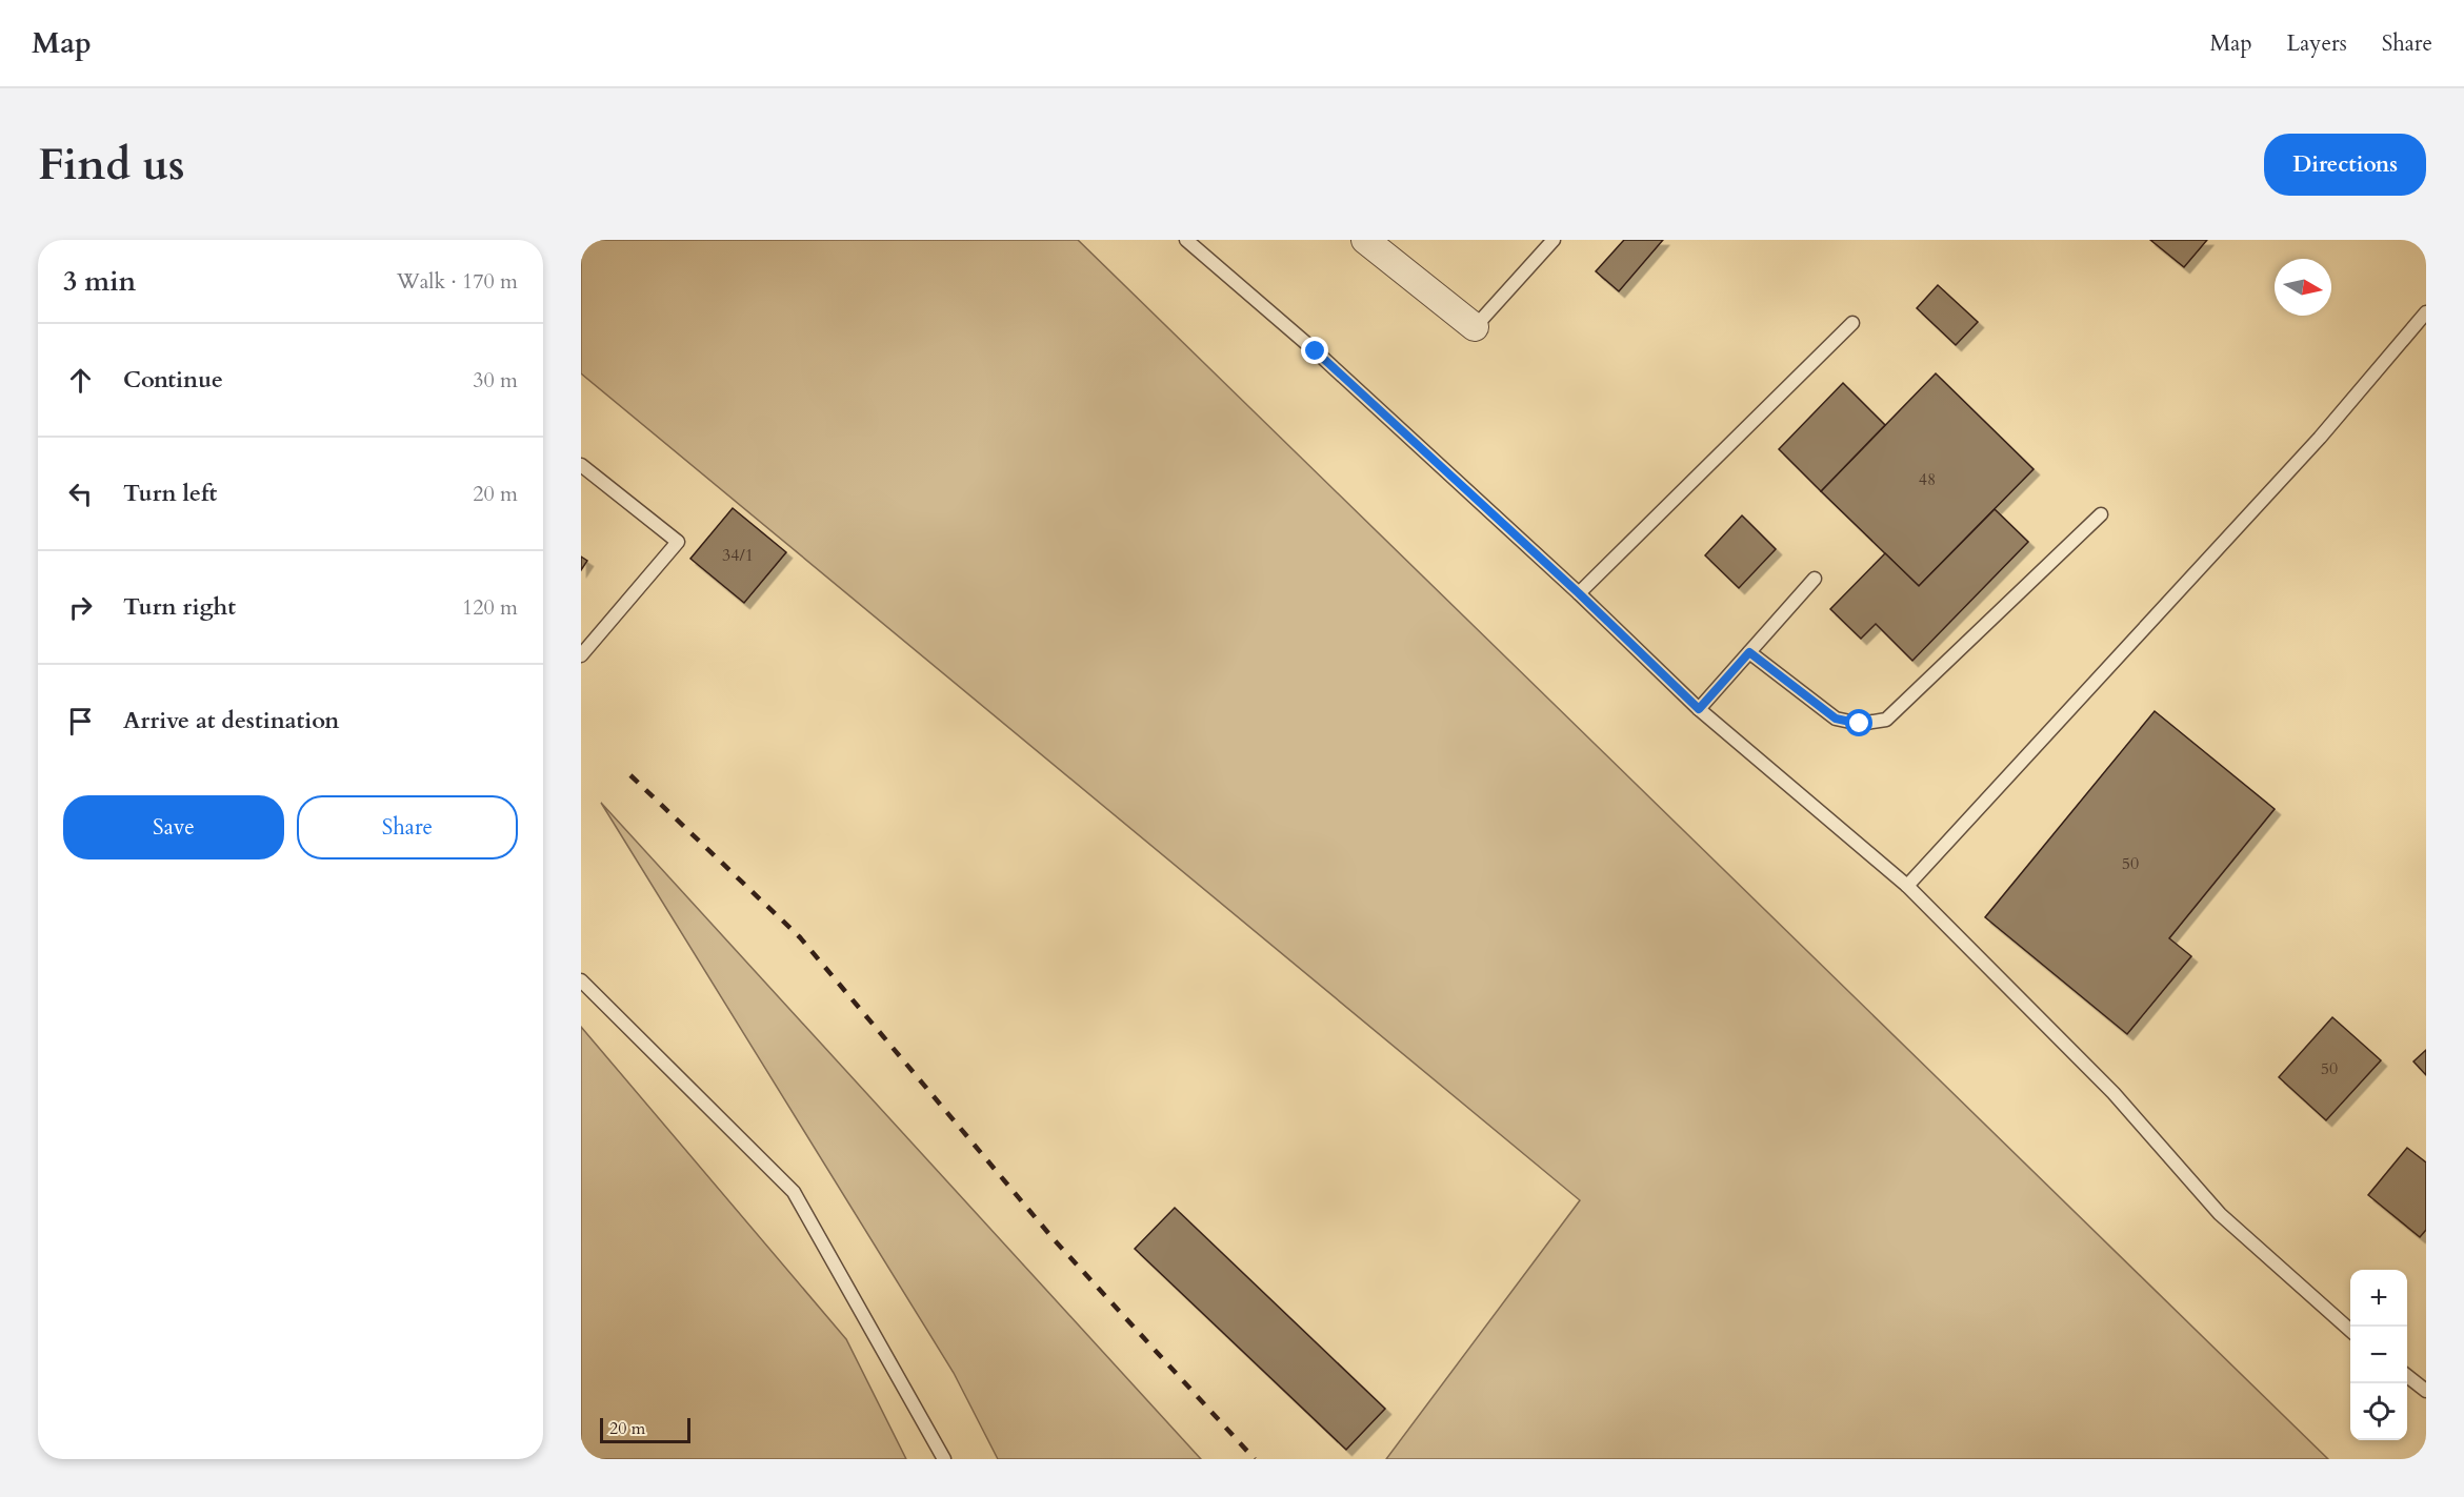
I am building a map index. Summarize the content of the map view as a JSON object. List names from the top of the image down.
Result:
{
  "house_numbers": [
    "48",
    "34/1",
    "50",
    "50"
  ],
  "scale_bar": "20 m",
  "north": "right",
  "page": {
    "header": "Map",
    "nav": ["Map", "Layers", "Share"],
    "buttons": [
      "Directions",
      ["Save", "Share"]
    ],
    "title": "Find us",
    "heading": ["3 min", "Walk · 170 m"],
    "list": [
      ["Continue", "30 m"],
      ["Turn left", "20 m"],
      ["Turn right", "120 m"],
      "Arrive at destination"
    ],
    "map_buttons": ["+", "−"],
    "scale": "20 m"
  }
}
